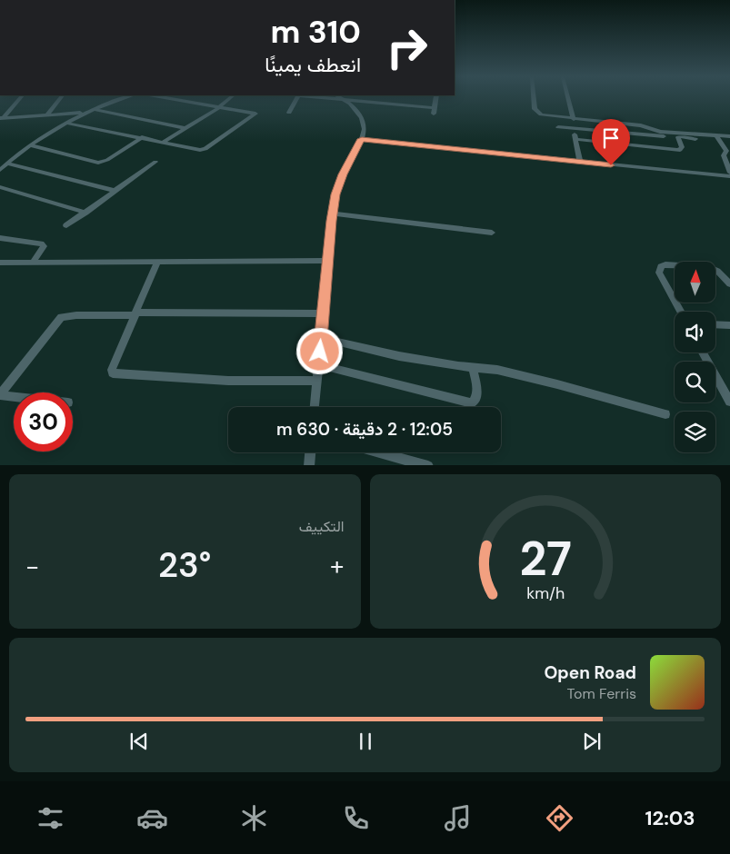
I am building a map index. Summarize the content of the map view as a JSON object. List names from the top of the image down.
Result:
{
  "north": "top",
  "page": {
    "turn": ["310 m", "انعطف يمينًا"],
    "limit": "30",
    "trip": "12:05 · 2 دقيقة · 630 m",
    "tile": "التكييف",
    "heat": ["−", "23°", "+"],
    "song": ["Open Road", "Tom Ferris"],
    "tabs": "12:03",
    "gauge": ["27", "km/h"]
  }
}
